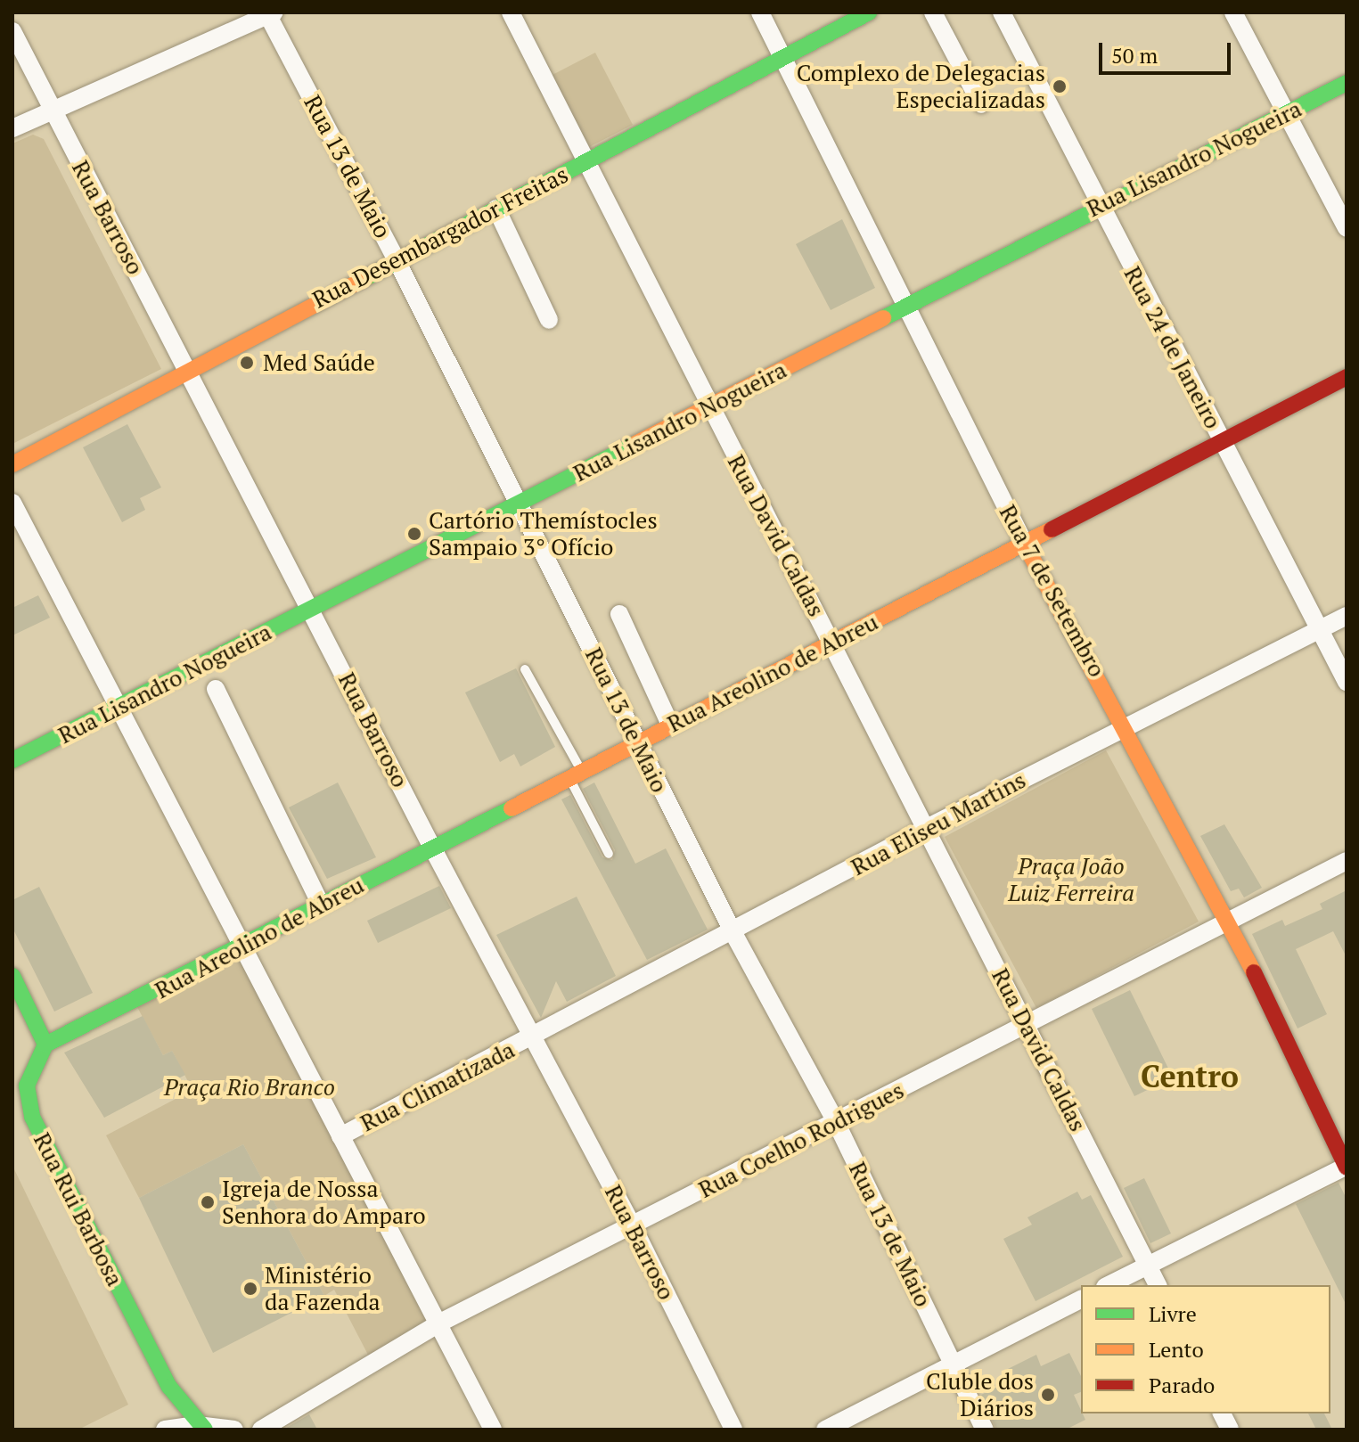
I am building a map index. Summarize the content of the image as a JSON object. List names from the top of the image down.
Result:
{
  "streets": {
    "street": [
      "Rua Lisandro Nogueira",
      "Rua 13 de Maio",
      "Rua Barroso",
      "Rua Desembargador Freitas",
      "Rua 24 de Janeiro",
      "Rua David Caldas",
      "Rua 7 de Setembro",
      "Rua Areolino de Abreu",
      "Rua Eliseu Martins",
      "Rua Climatizada",
      "Rua Coelho Rodrigues",
      "Rua Rui Barbosa"
    ]
  },
  "crossings": [
    ["Rua Lisandro Nogueira", "Rua 13 de Maio"],
    ["Rua Lisandro Nogueira", "Rua Barroso"],
    ["Rua Lisandro Nogueira", "Rua 24 de Janeiro"],
    ["Rua Lisandro Nogueira", "Rua David Caldas"],
    ["Rua Lisandro Nogueira", "Rua 7 de Setembro"],
    ["Rua 13 de Maio", "Rua Desembargador Freitas"],
    ["Rua 13 de Maio", "Rua Areolino de Abreu"],
    ["Rua 13 de Maio", "Rua Eliseu Martins"],
    ["Rua 13 de Maio", "Rua Coelho Rodrigues"],
    ["Rua Barroso", "Rua Desembargador Freitas"],
    ["Rua Barroso", "Rua Areolino de Abreu"],
    ["Rua Barroso", "Rua Eliseu Martins"],
    ["Rua Barroso", "Rua Climatizada"],
    ["Rua Barroso", "Rua Coelho Rodrigues"],
    ["Rua Desembargador Freitas", "Rua David Caldas"],
    ["Rua Desembargador Freitas", "Rua 7 de Setembro"],
    ["Rua 24 de Janeiro", "Rua Areolino de Abreu"],
    ["Rua 24 de Janeiro", "Rua Eliseu Martins"],
    ["Rua David Caldas", "Rua Areolino de Abreu"],
    ["Rua David Caldas", "Rua Eliseu Martins"],
    ["Rua David Caldas", "Rua Coelho Rodrigues"],
    ["Rua 7 de Setembro", "Rua Areolino de Abreu"],
    ["Rua 7 de Setembro", "Rua Eliseu Martins"],
    ["Rua 7 de Setembro", "Rua Coelho Rodrigues"],
    ["Rua Areolino de Abreu", "Rua Rui Barbosa"],
    ["Rua Eliseu Martins", "Rua Climatizada"]
  ],
  "districts": ["Centro"],
  "parks": ["Praça João Luiz Ferreira", "Praça Rio Branco"],
  "places": [
    "Complexo de Delegacias Especializadas",
    "Med Saúde",
    "Cartório Themístocles Sampaio 3° Ofício",
    "Igreja de Nossa Senhora do Amparo",
    "Ministério da Fazenda",
    "Cluble dos Diários"
  ],
  "legend": ["Livre", "Lento", "Parado"],
  "scale_bar": "50 m"
}
